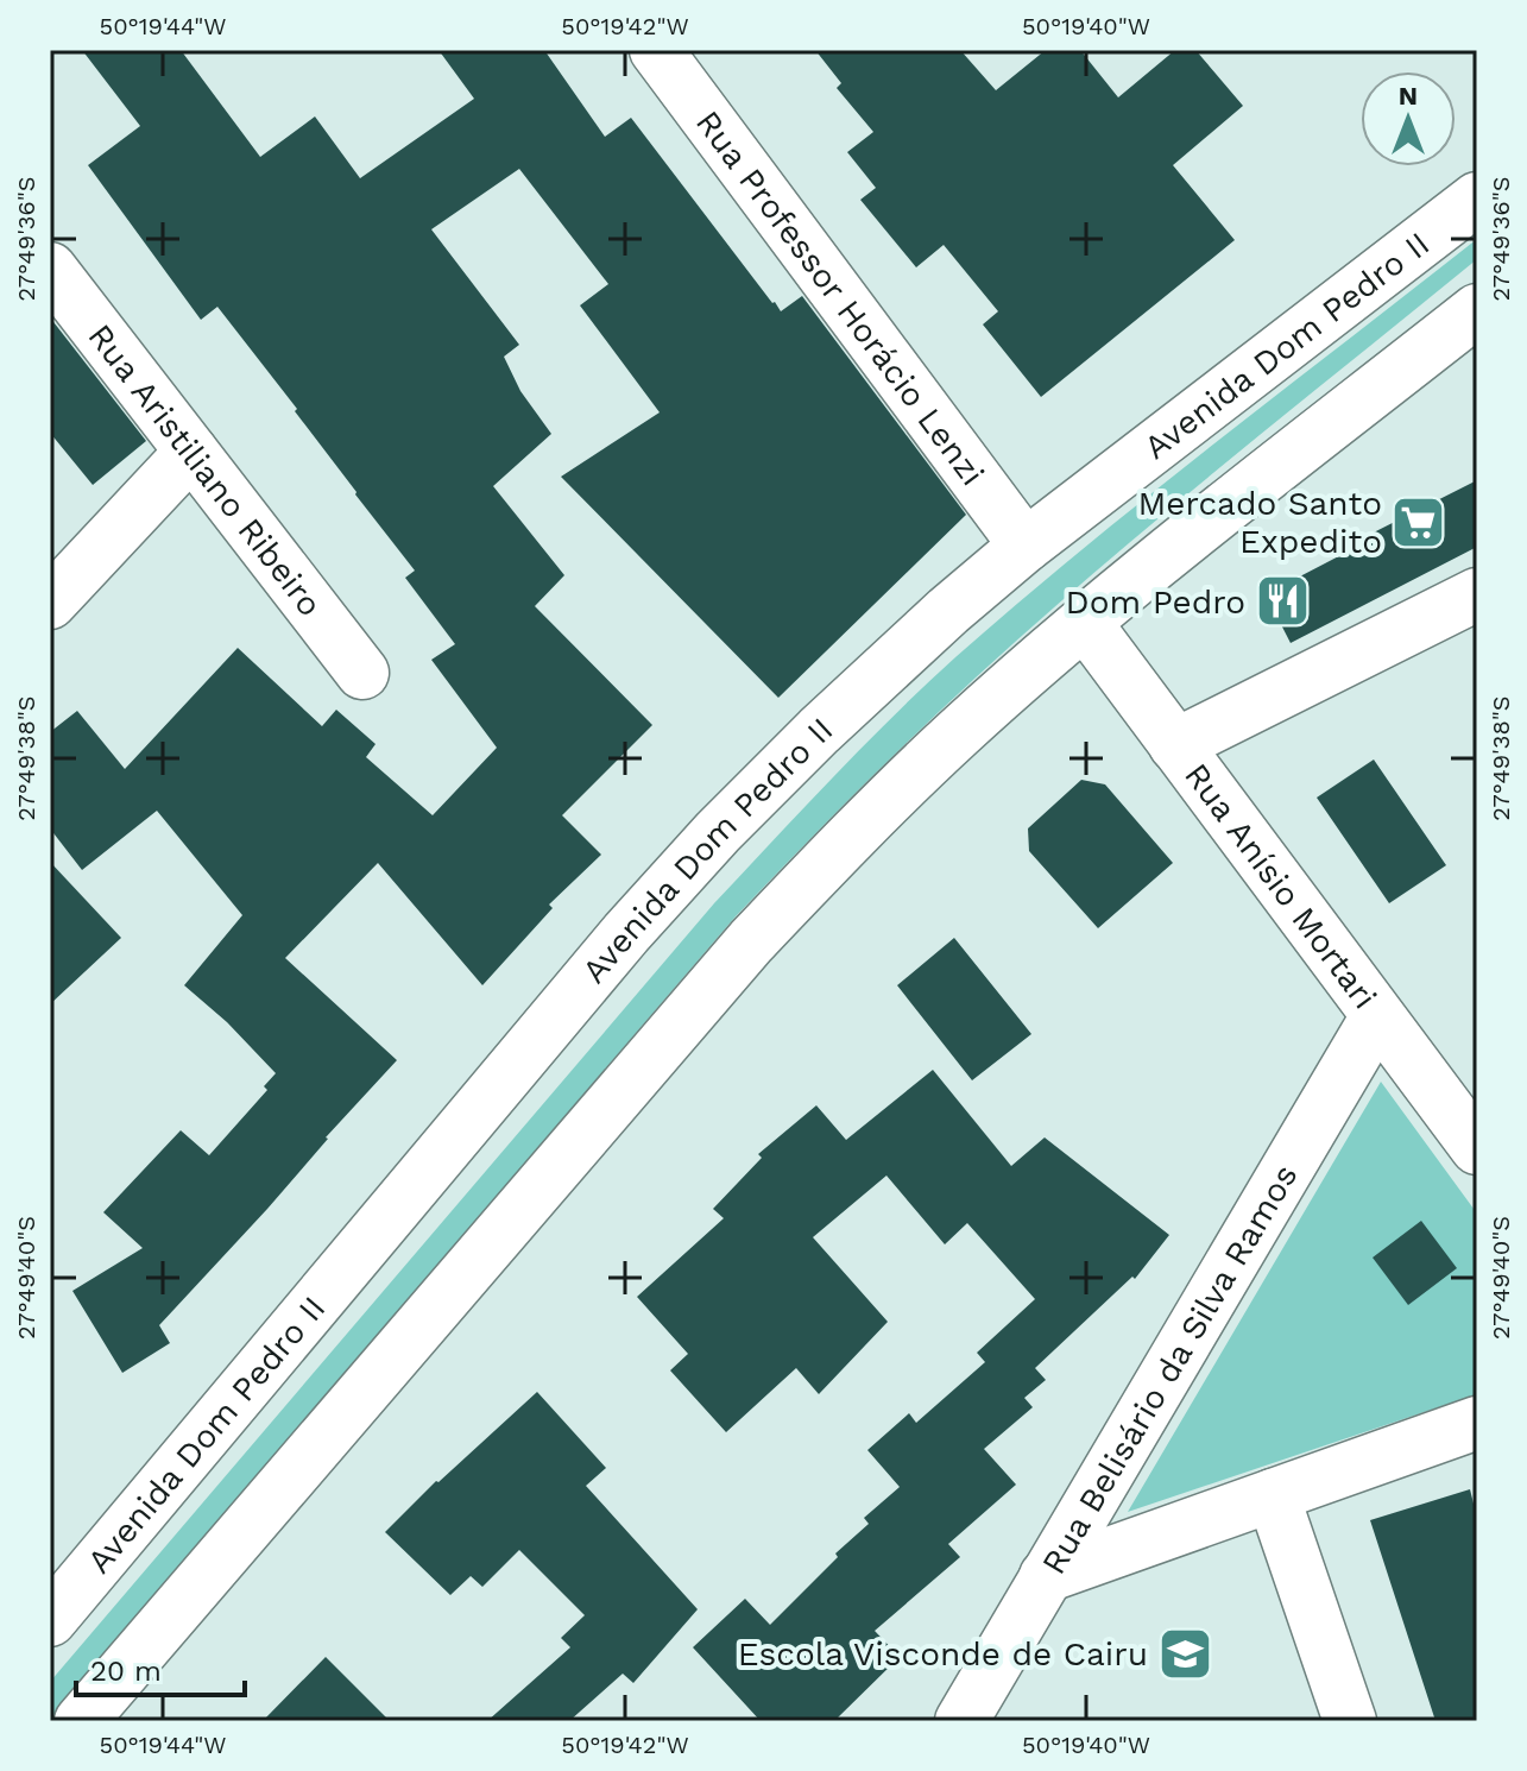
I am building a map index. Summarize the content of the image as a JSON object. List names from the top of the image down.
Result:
{
  "streets": {
    "main road": [
      "Rua Professor Horácio Lenzi",
      "Avenida Dom Pedro II",
      "Rua Aristiliano Ribeiro",
      "Rua Anísio Mortari",
      "Rua Belisário da Silva Ramos"
    ]
  },
  "crossings": [
    ["Rua Professor Horácio Lenzi", "Avenida Dom Pedro II"],
    ["Rua Anísio Mortari", "Rua Belisário da Silva Ramos"]
  ],
  "places": {
    "supermarket": ["Mercado Santo Expedito"],
    "restaurant": ["Dom Pedro"],
    "school or university": ["Escola Visconde de Cairu"]
  },
  "scale_bar": "20 m",
  "north": "top",
  "coordinates": [
    "50°19'44\"W",
    "50°19'42\"W",
    "50°19'40\"W",
    "27°49'36\"S",
    "27°49'38\"S",
    "27°49'40\"S"
  ]
}
